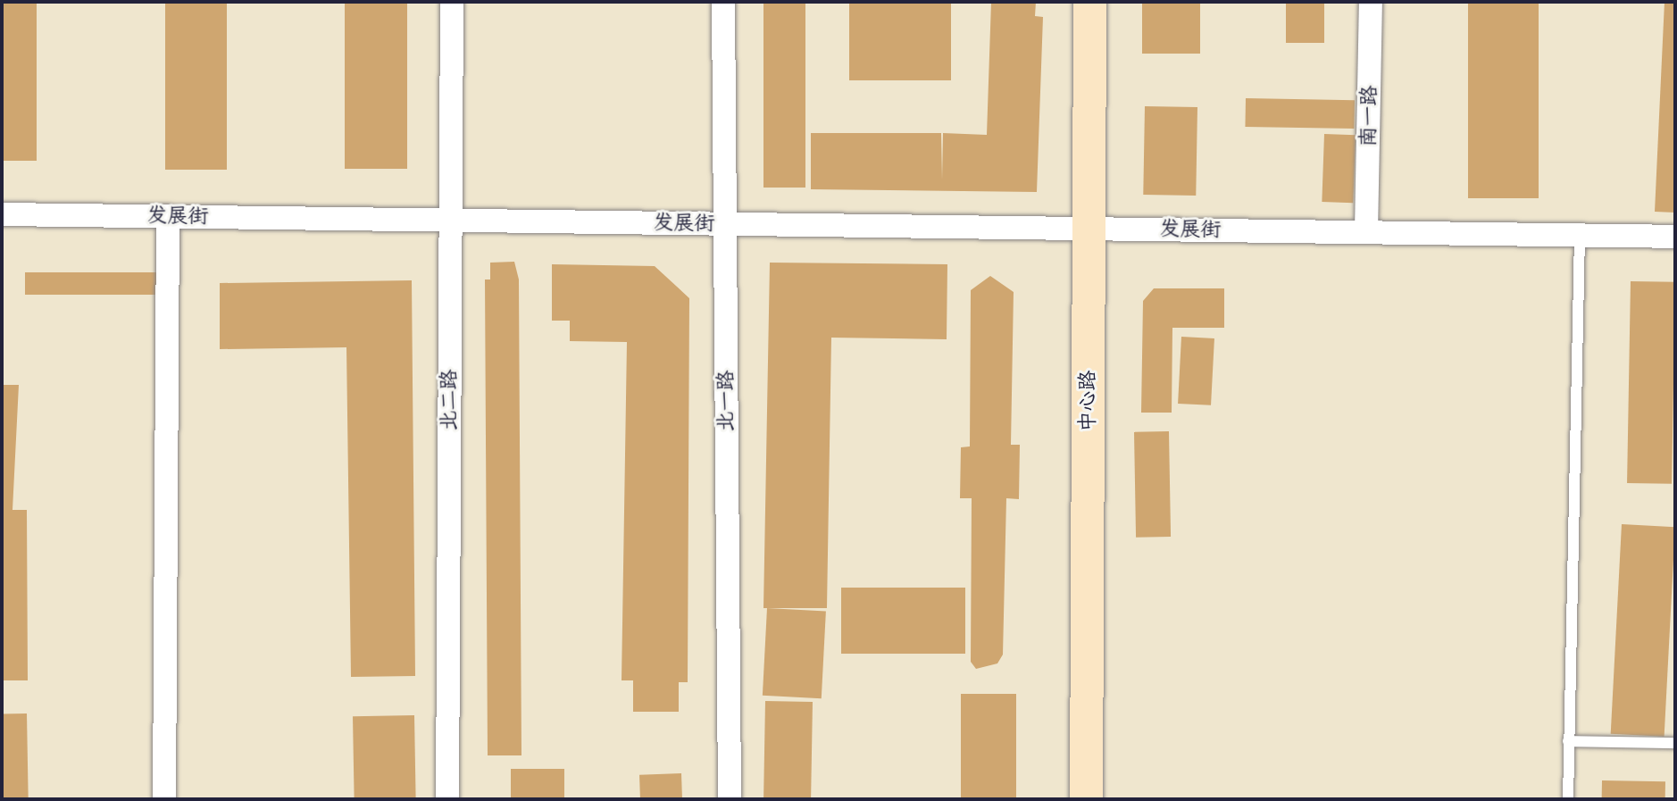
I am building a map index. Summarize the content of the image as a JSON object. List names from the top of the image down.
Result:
{
  "streets": {
    "street": [
      "南一路",
      "发展街",
      "北二路",
      "北一路",
      "中心路"
    ]
  },
  "crossings": [
    ["南一路", "发展街"],
    ["发展街", "北二路"],
    ["发展街", "北一路"],
    ["发展街", "中心路"]
  ]
}
